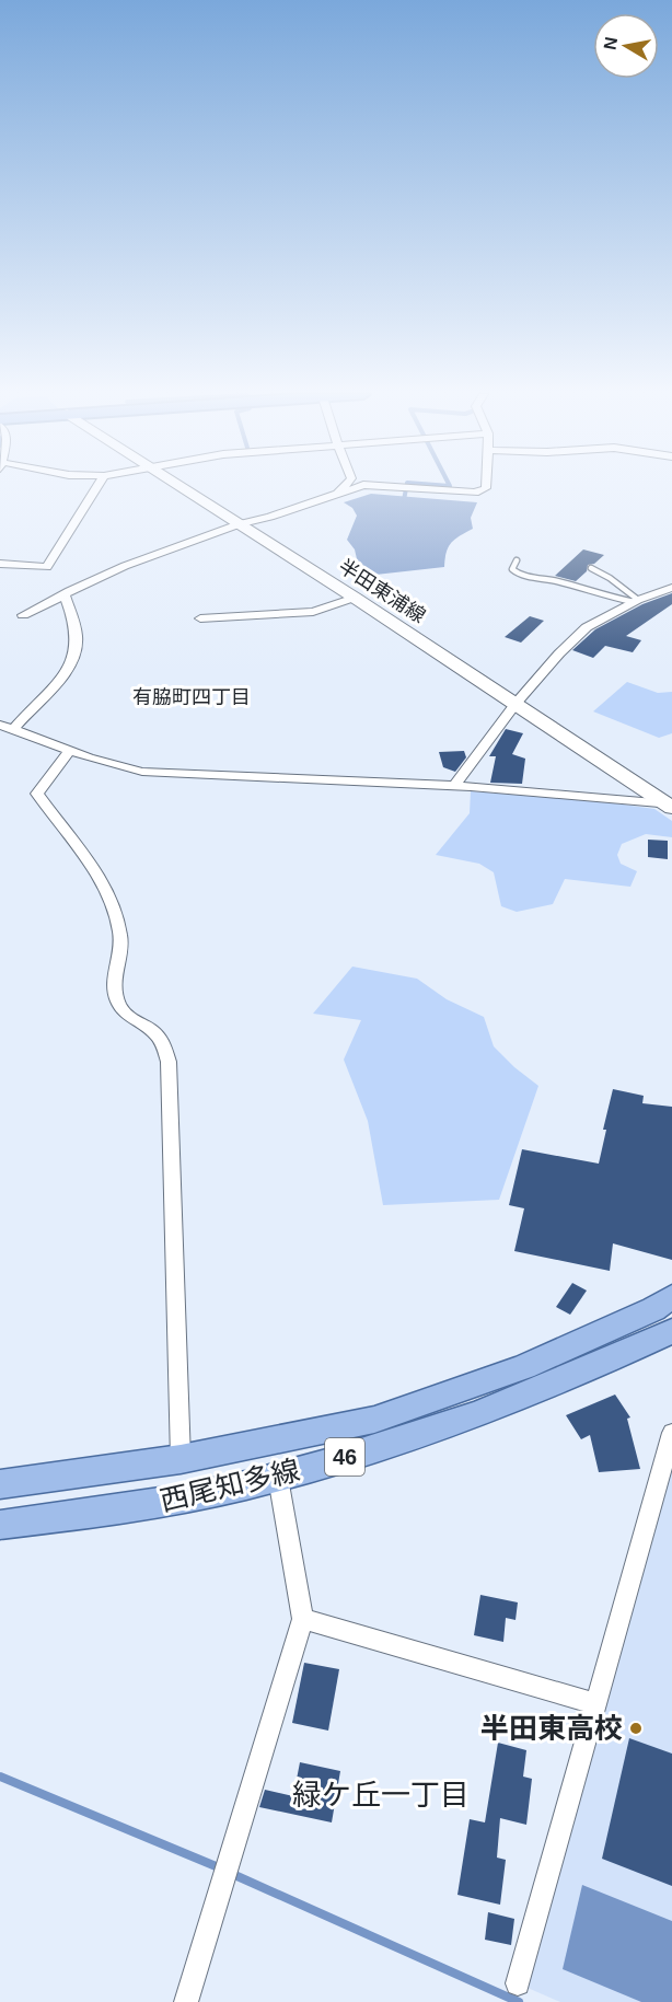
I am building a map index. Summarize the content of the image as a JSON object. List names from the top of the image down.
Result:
{
  "streets": {
    "main road": ["半田東浦線", "46", "西尾知多線"]
  },
  "districts": ["有脇町四丁目", "緑ケ丘一丁目"],
  "places": ["半田東高校"],
  "north": "left"
}
